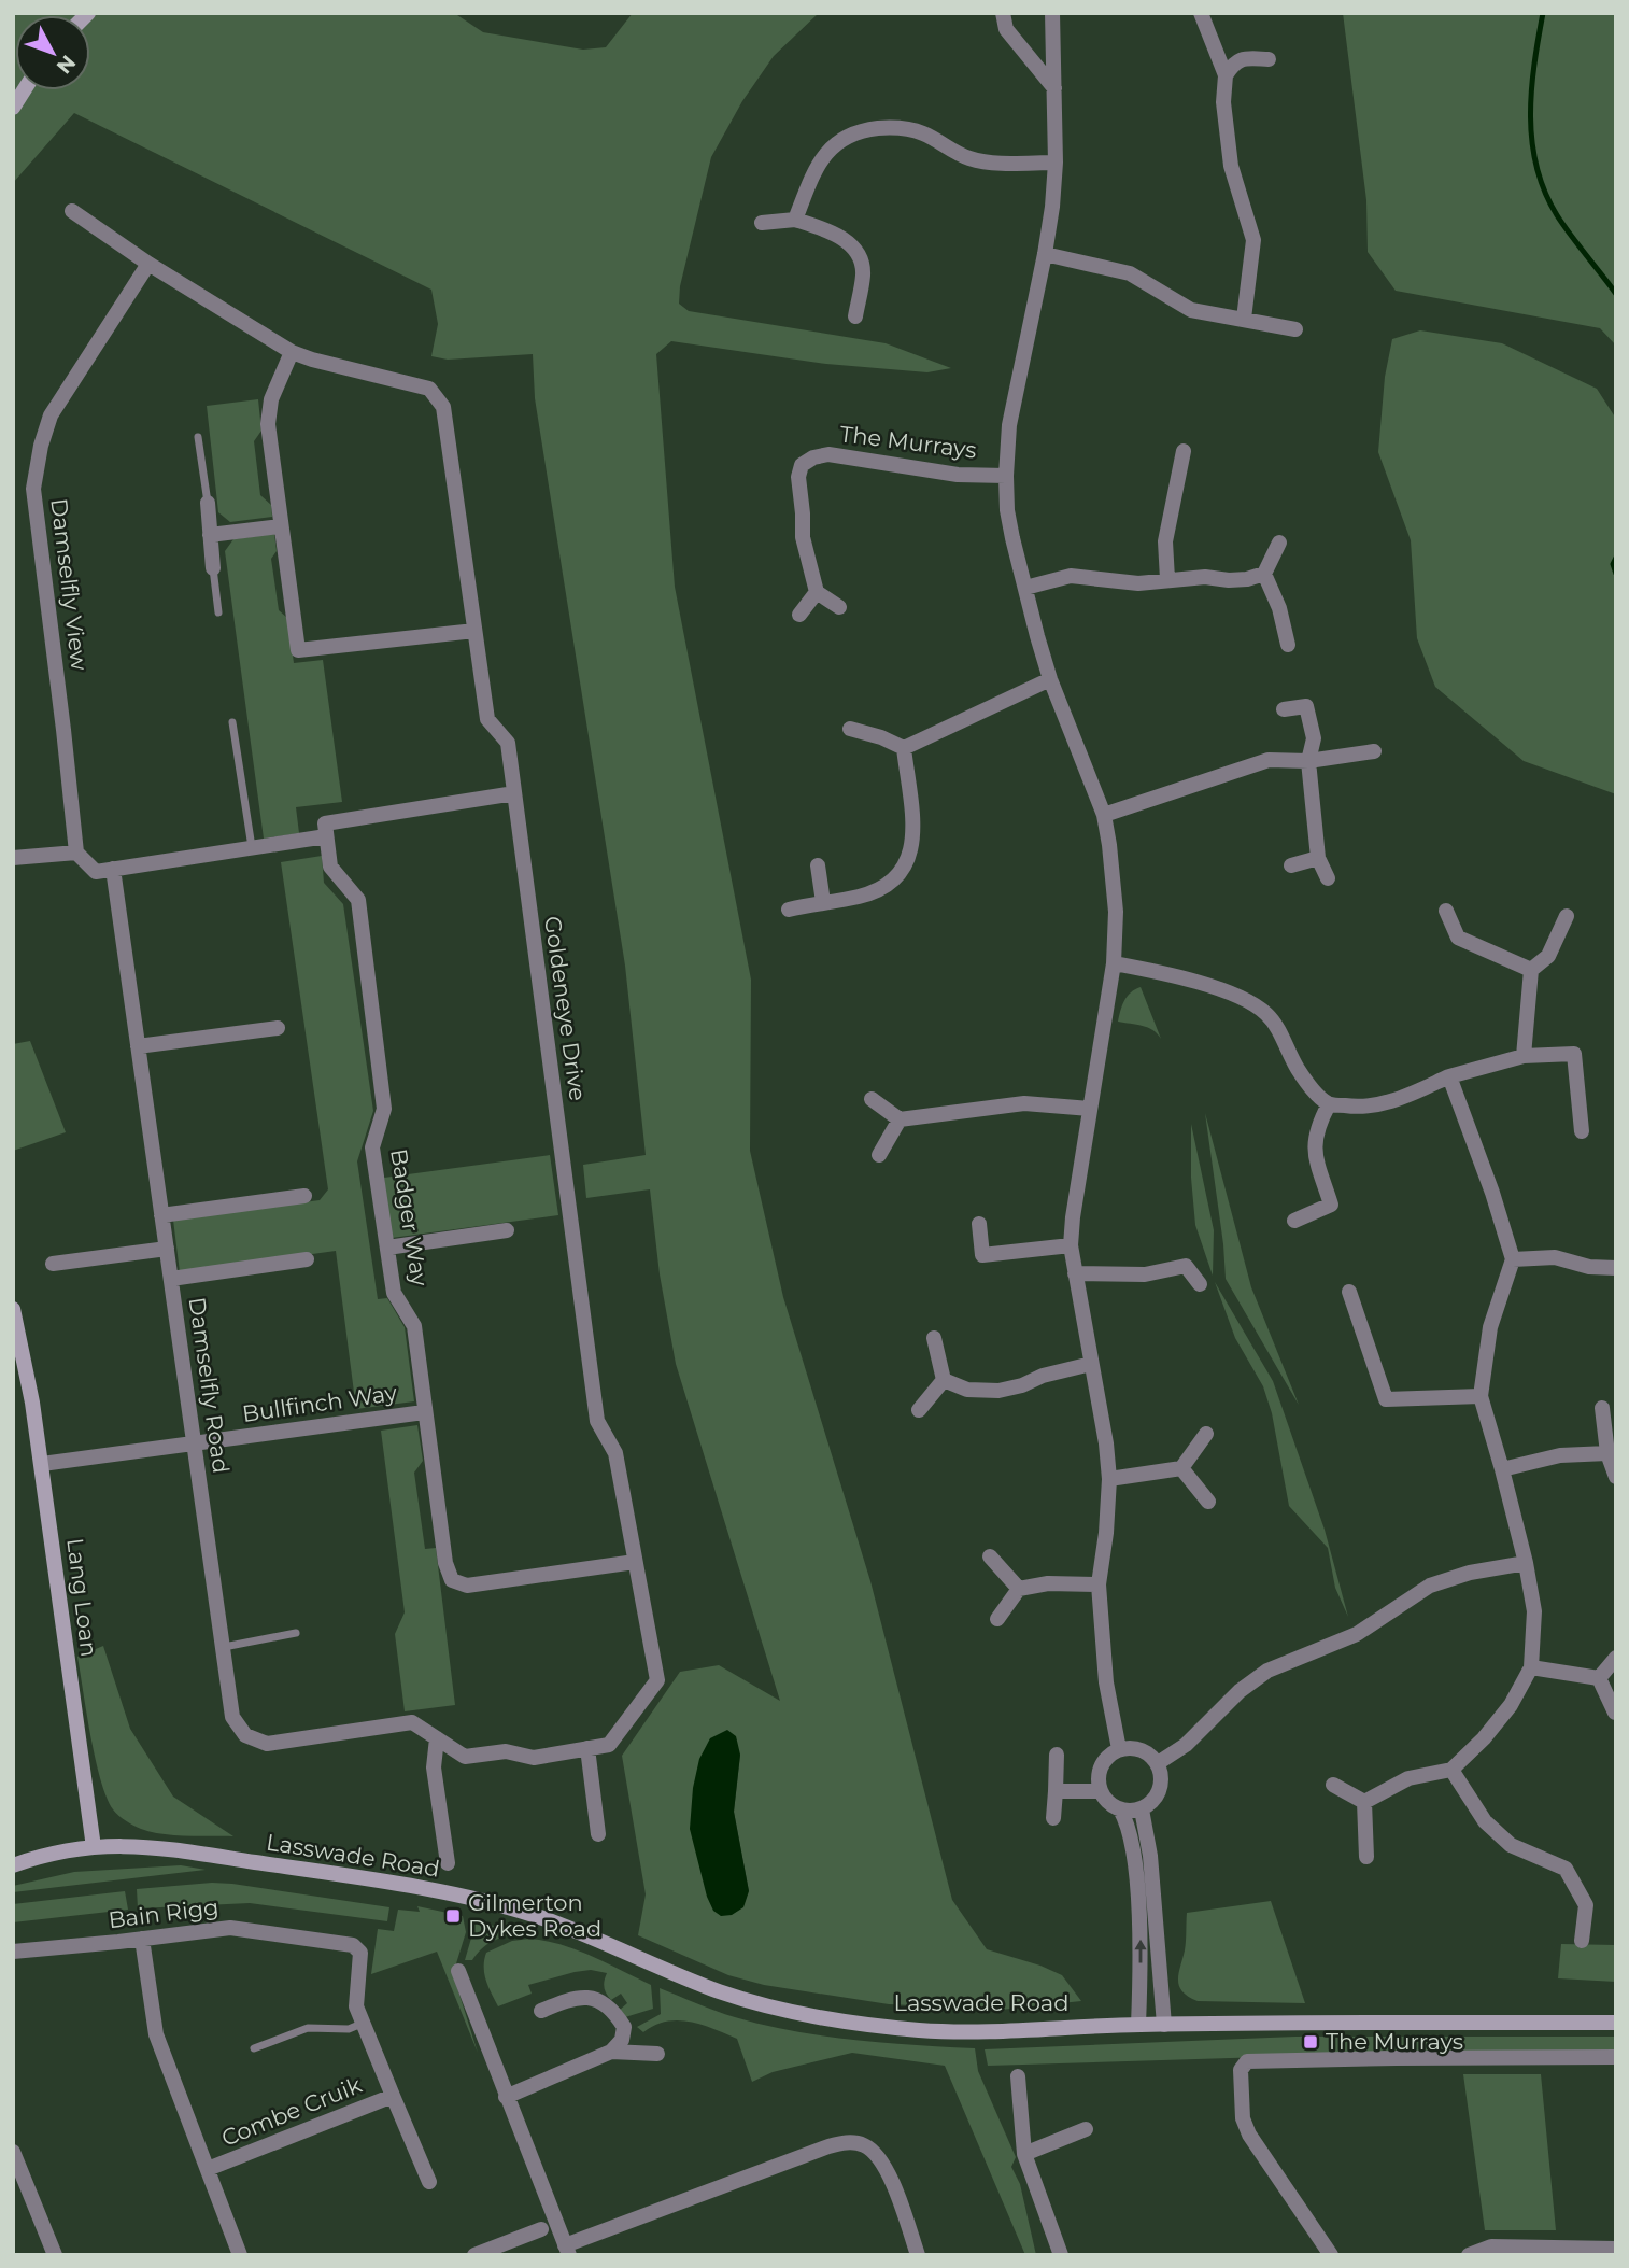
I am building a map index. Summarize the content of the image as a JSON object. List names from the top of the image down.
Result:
{
  "streets": {
    "street": [
      "The Murrays",
      "Damselfly View",
      "Goldeneye Drive",
      "Badger Way",
      "Damselfly Road",
      "Bullfinch Way",
      "Lang Loan",
      "Lasswade Road",
      "Bain Rigg",
      "Combe Cruik"
    ]
  },
  "crossings": [
    ["Damselfly View", "Goldeneye Drive"],
    ["Goldeneye Drive", "Badger Way"],
    ["Goldeneye Drive", "Damselfly Road"],
    ["Badger Way", "Bullfinch Way"],
    ["Damselfly Road", "Bullfinch Way"],
    ["Bullfinch Way", "Lang Loan"],
    ["Lang Loan", "Lasswade Road"],
    ["Bain Rigg", "Combe Cruik"]
  ],
  "places": {
    "transit": ["Gilmerton Dykes Road", "The Murrays"]
  },
  "north": "bottom right"
}
